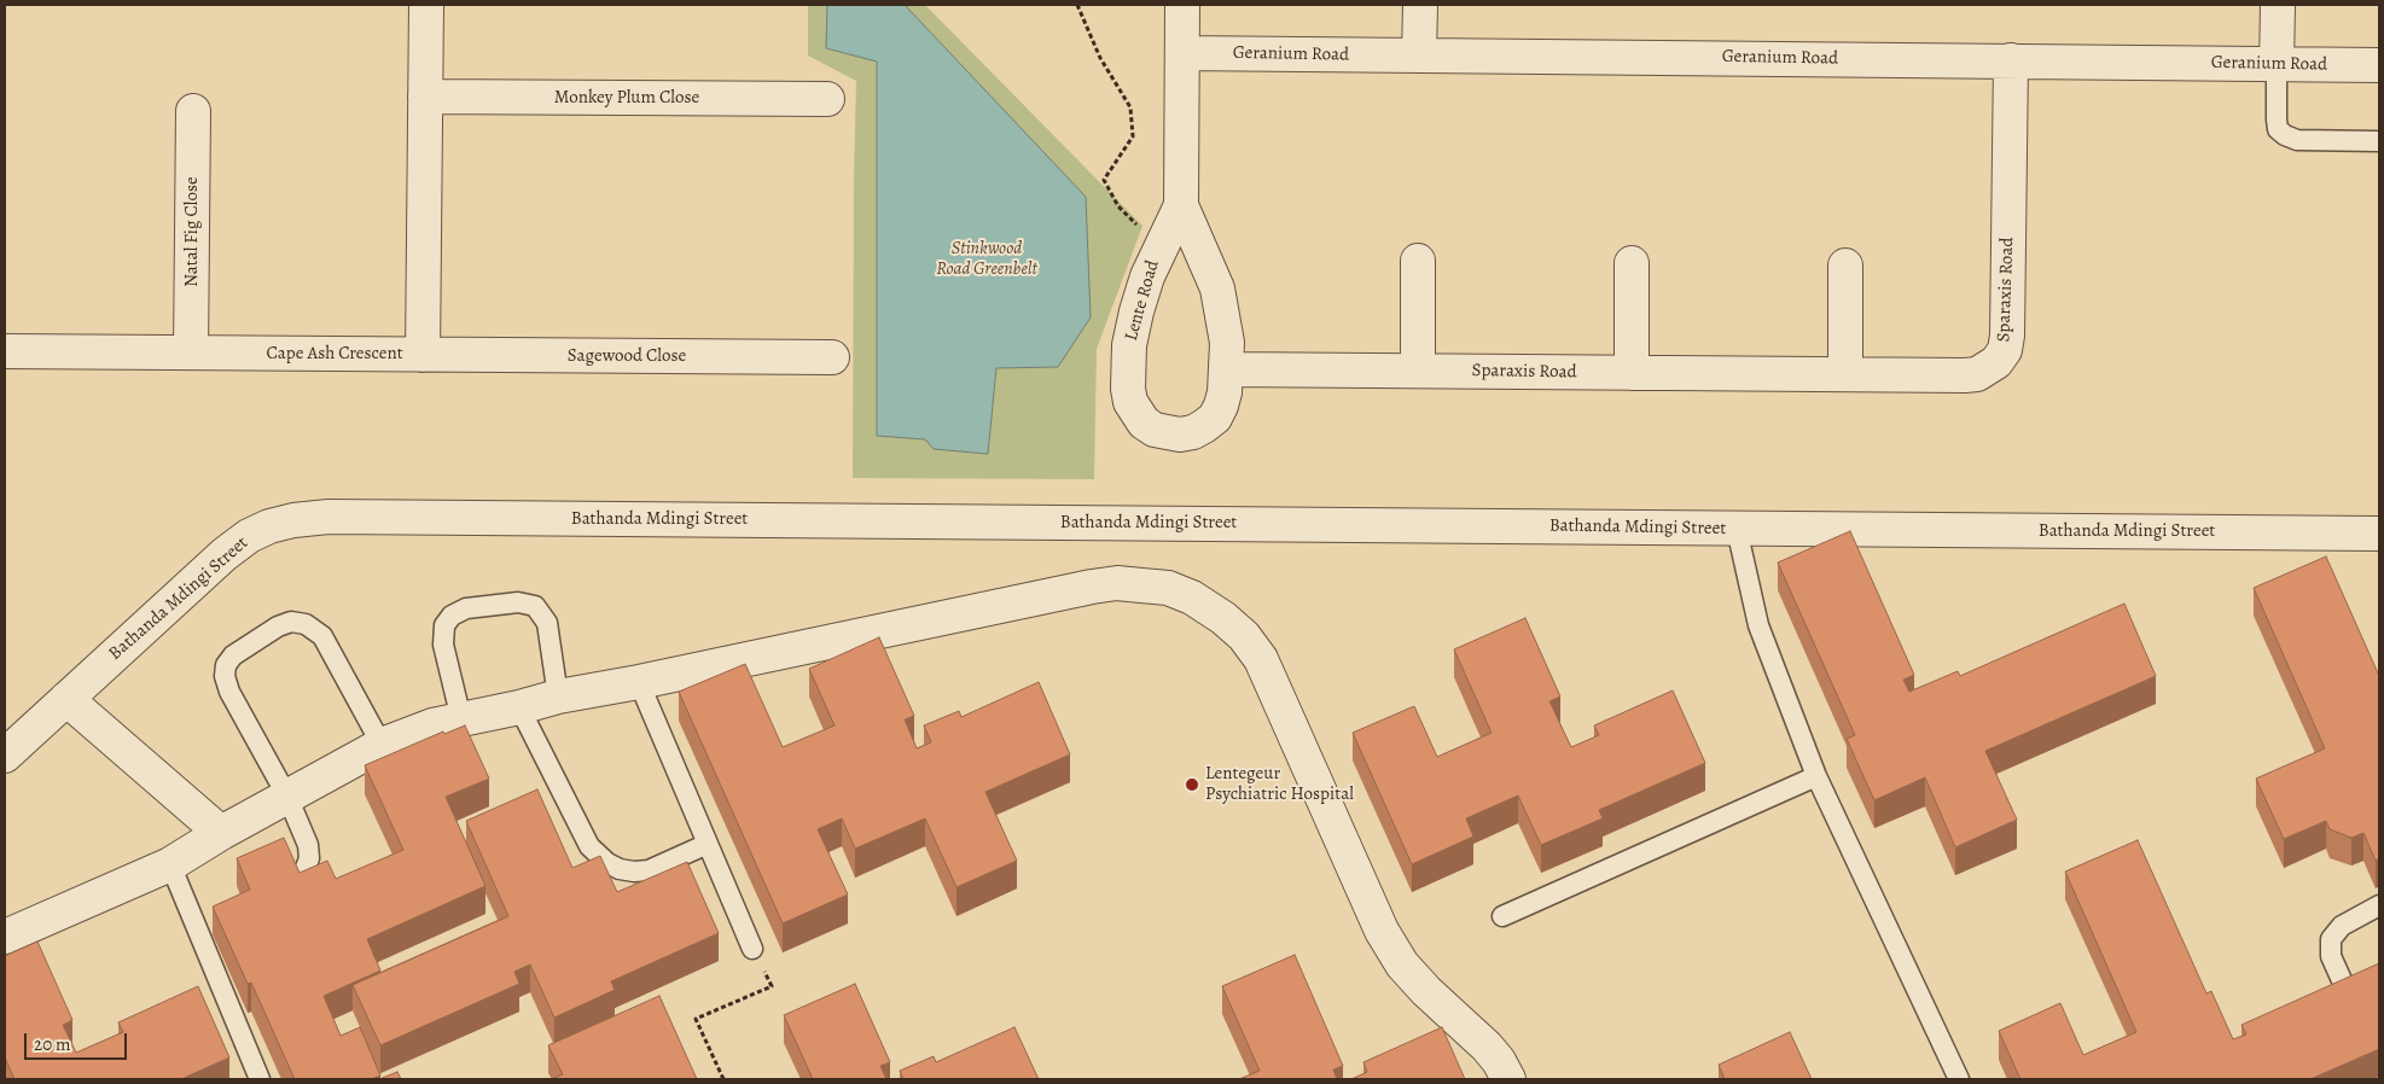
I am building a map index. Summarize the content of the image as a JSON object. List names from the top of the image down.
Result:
{
  "streets": {
    "street": [
      "Geranium Road",
      "Monkey Plum Close",
      "Natal Fig Close",
      "Sparaxis Road",
      "Lente Road",
      "Cape Ash Crescent",
      "Sagewood Close",
      "Bathanda Mdingi Street"
    ]
  },
  "crossings": [
    ["Geranium Road", "Sparaxis Road"],
    ["Geranium Road", "Lente Road"],
    ["Monkey Plum Close", "Cape Ash Crescent"],
    ["Natal Fig Close", "Cape Ash Crescent"],
    ["Sparaxis Road", "Lente Road"],
    ["Cape Ash Crescent", "Sagewood Close"]
  ],
  "parks": ["Stinkwood Road Greenbelt"],
  "places": ["Lentegeur Psychiatric Hospital"],
  "scale_bar": "20 m"
}
